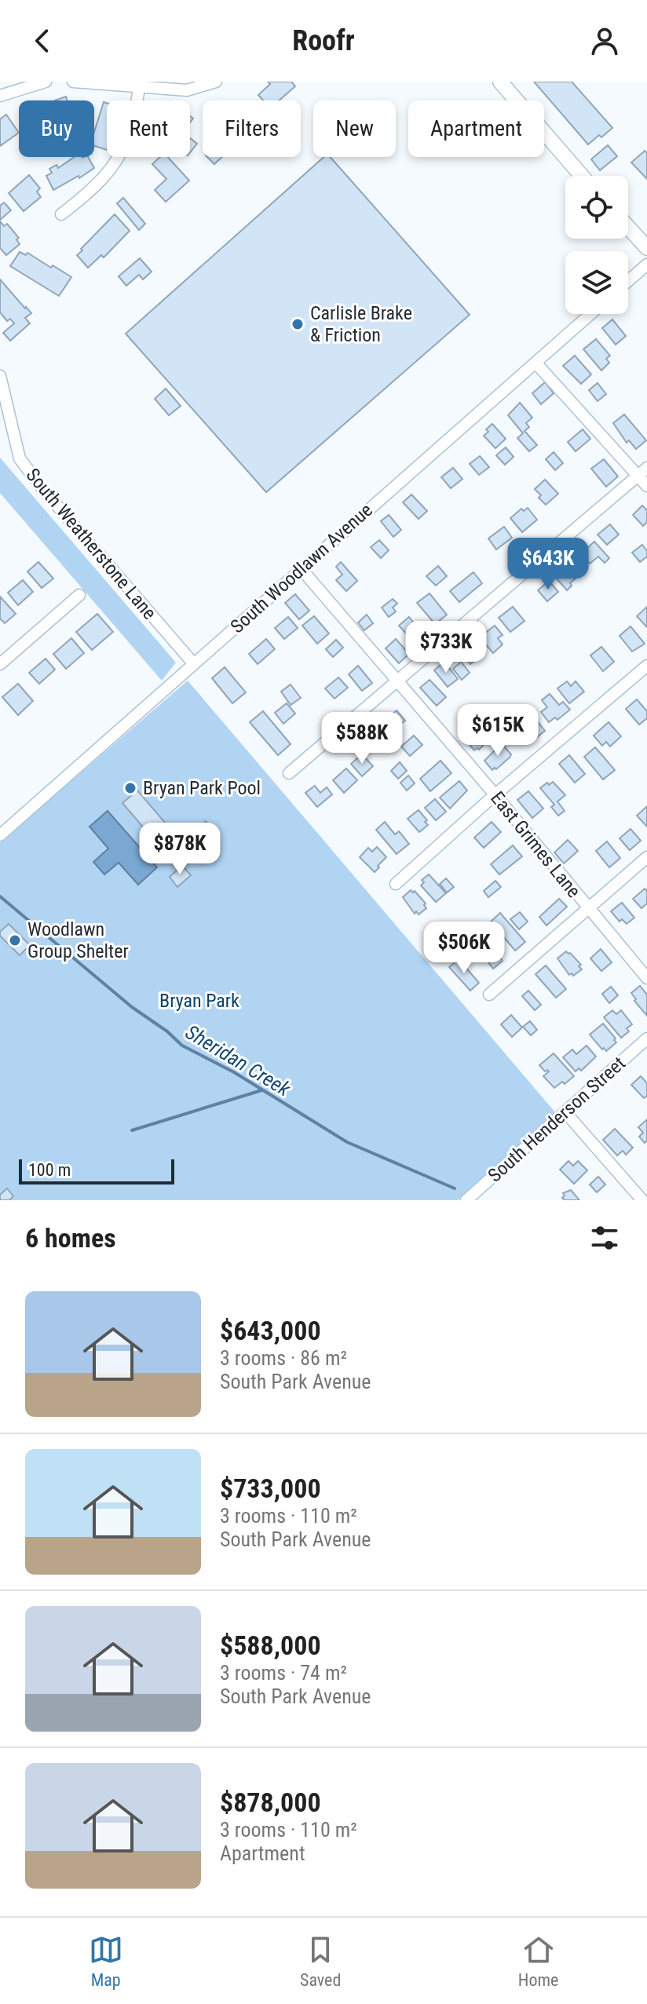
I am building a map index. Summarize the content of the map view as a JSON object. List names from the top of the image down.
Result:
{
  "streets": {
    "street": [
      "South Weatherstone Lane",
      "South Woodlawn Avenue",
      "East Grimes Lane",
      "South Henderson Street"
    ]
  },
  "crossings": [
    ["South Weatherstone Lane", "South Woodlawn Avenue"],
    ["South Woodlawn Avenue", "East Grimes Lane"]
  ],
  "water": ["Sheridan Creek"],
  "parks": ["Bryan Park"],
  "places": ["Carlisle Brake & Friction", "Bryan Park Pool", "Woodlawn Group Shelter"],
  "scale_bar": "100 m",
  "page": {
    "header": "Roofr",
    "chip": [
      "Buy",
      "Rent",
      "Filters",
      "New",
      "Apartment"
    ],
    "price": [
      "$643K",
      "$733K",
      "$615K",
      "$588K",
      "$878K",
      "$506K"
    ],
    "scale": "100 m",
    "heading": "6 homes",
    "list": [
      {
        "name": "$643,000",
        "note": "3 rooms · 86 m² · South Park Avenue"
      },
      {
        "name": "$733,000",
        "note": "3 rooms · 110 m² · South Park Avenue"
      },
      {
        "name": "$588,000",
        "note": "3 rooms · 74 m² · South Park Avenue"
      },
      {
        "name": "$878,000",
        "note": "3 rooms · 110 m² · Apartment"
      }
    ],
    "tabs": ["Map", "Saved", "Home"]
  }
}
